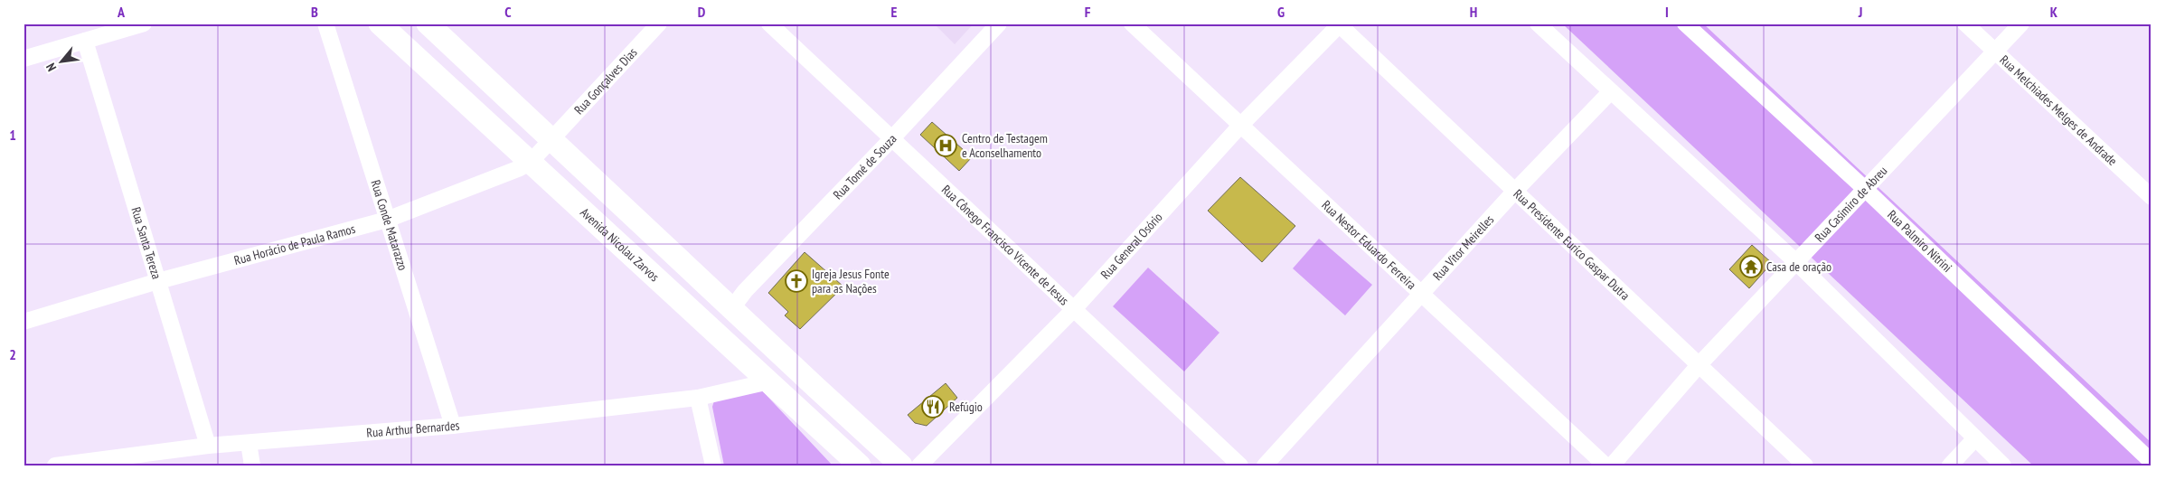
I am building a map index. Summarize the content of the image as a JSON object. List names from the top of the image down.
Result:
{
  "streets": {
    "main road": ["Avenida Nicolau Zarvos"],
    "street": [
      "Rua Gonçalves Dias",
      "Rua Melchiades Melges de Andrade",
      "Rua Tomé de Souza",
      "Rua Casimiro de Abreu",
      "Rua Conde Matarazzo",
      "Rua Palmiro Nitrini",
      "Rua Santa Tereza",
      "Rua Horácio de Paula Ramos",
      "Rua Cônego Francisco Vicente de Jesus",
      "Rua Presidente Eurico Gaspar Dutra",
      "Rua Nestor Eduardo Ferreira",
      "Rua General Osório",
      "Rua Vitor Meirelles",
      "Rua Arthur Bernardes"
    ]
  },
  "crossings": [
    ["Rua Gonçalves Dias", "Rua Horácio de Paula Ramos"],
    ["Rua Melchiades Melges de Andrade", "Rua Casimiro de Abreu"],
    ["Rua Tomé de Souza", "Rua Cônego Francisco Vicente de Jesus"],
    ["Rua Casimiro de Abreu", "Rua Palmiro Nitrini"],
    ["Rua Casimiro de Abreu", "Rua Presidente Eurico Gaspar Dutra"],
    ["Rua Conde Matarazzo", "Rua Horácio de Paula Ramos"],
    ["Rua Conde Matarazzo", "Rua Arthur Bernardes"],
    ["Rua Santa Tereza", "Rua Horácio de Paula Ramos"],
    ["Rua Santa Tereza", "Rua Arthur Bernardes"],
    ["Rua Horácio de Paula Ramos", "Avenida Nicolau Zarvos"],
    ["Avenida Nicolau Zarvos", "Rua Arthur Bernardes"],
    ["Rua Cônego Francisco Vicente de Jesus", "Rua General Osório"],
    ["Rua Presidente Eurico Gaspar Dutra", "Rua General Osório"],
    ["Rua Presidente Eurico Gaspar Dutra", "Rua Vitor Meirelles"],
    ["Rua Nestor Eduardo Ferreira", "Rua General Osório"],
    ["Rua Nestor Eduardo Ferreira", "Rua Vitor Meirelles"]
  ],
  "places": {
    "hospital": ["Centro de Testagem e Aconselhamento"],
    "temple": ["Casa de oração"],
    "church": ["Igreja Jesus Fonte para as Nações"],
    "restaurant": ["Refúgio"]
  },
  "north": "bottom left",
  "grid": {
    "columns": [
      "A",
      "B",
      "C",
      "D",
      "E",
      "F",
      "G",
      "H",
      "I",
      "J",
      "K"
    ],
    "rows": ["1", "2"]
  }
}
